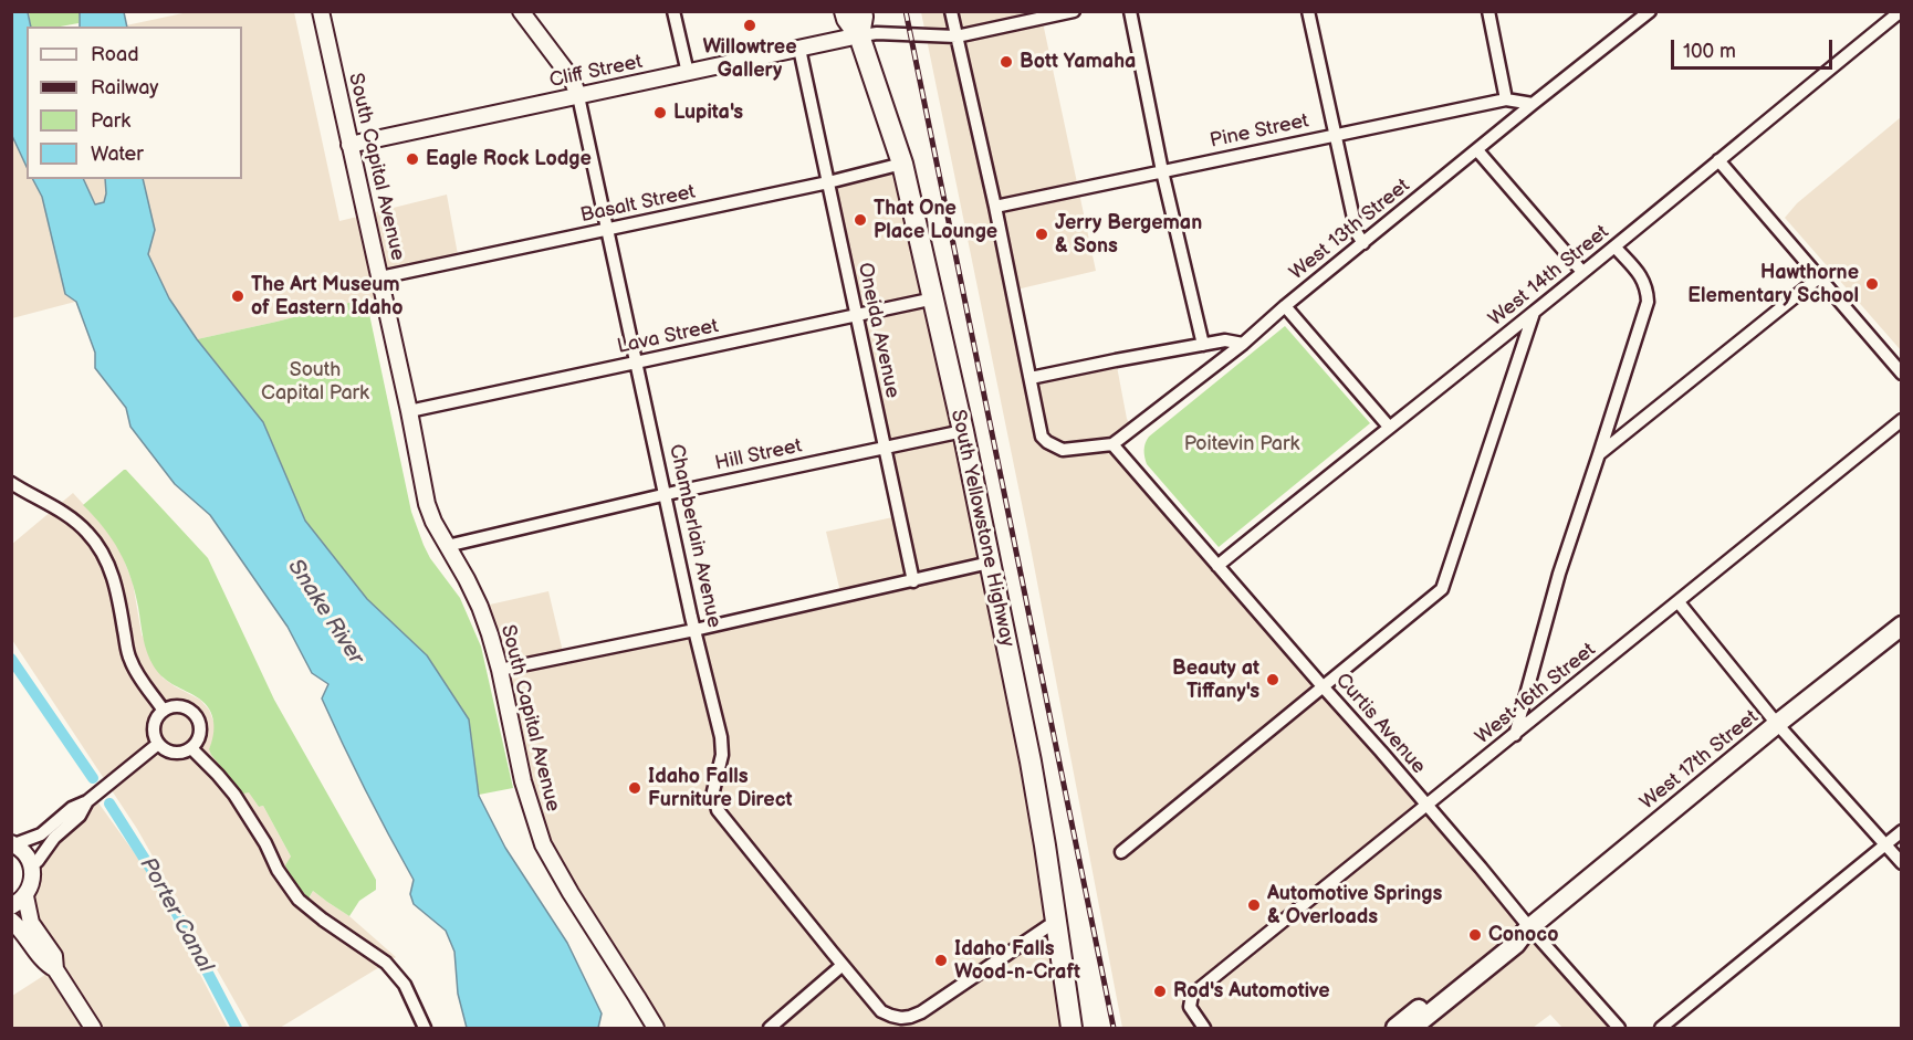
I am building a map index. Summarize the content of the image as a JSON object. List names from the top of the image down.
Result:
{
  "streets": {
    "highway": ["South Yellowstone Highway"],
    "main road": ["West 17th Street"],
    "street": [
      "Cliff Street",
      "Pine Street",
      "South Capital Avenue",
      "Basalt Street",
      "West 13th Street",
      "West 14th Street",
      "Oneida Avenue",
      "Lava Street",
      "Hill Street",
      "Chamberlain Avenue",
      "West 16th Street",
      "Curtis Avenue"
    ]
  },
  "crossings": [
    ["Cliff Street", "South Capital Avenue"],
    ["Cliff Street", "Oneida Avenue"],
    ["Cliff Street", "South Yellowstone Highway"],
    ["Cliff Street", "Chamberlain Avenue"],
    ["Pine Street", "West 13th Street"],
    ["South Capital Avenue", "Basalt Street"],
    ["South Capital Avenue", "Lava Street"],
    ["South Capital Avenue", "Hill Street"],
    ["Basalt Street", "Oneida Avenue"],
    ["Basalt Street", "South Yellowstone Highway"],
    ["Basalt Street", "Chamberlain Avenue"],
    ["West 13th Street", "Curtis Avenue"],
    ["West 14th Street", "Curtis Avenue"],
    ["Oneida Avenue", "Lava Street"],
    ["Oneida Avenue", "Hill Street"],
    ["Lava Street", "South Yellowstone Highway"],
    ["Lava Street", "Chamberlain Avenue"],
    ["Hill Street", "South Yellowstone Highway"],
    ["Hill Street", "Chamberlain Avenue"],
    ["South Yellowstone Highway", "Chamberlain Avenue"],
    ["West 16th Street", "Curtis Avenue"],
    ["Curtis Avenue", "West 17th Street"]
  ],
  "water": ["Snake River", "Porter Canal"],
  "parks": ["South Capital Park", "Poitevin Park"],
  "places": [
    "Willowtree Gallery",
    "Bott Yamaha",
    "Lupita's",
    "Eagle Rock Lodge",
    "That One Place Lounge",
    "Jerry Bergeman & Sons",
    "Hawthorne Elementary School",
    "The Art Museum of Eastern Idaho",
    "Beauty at Tiffany's",
    "Idaho Falls Furniture Direct",
    "Automotive Springs & Overloads",
    "Conoco",
    "Idaho Falls Wood-n-Craft",
    "Rod's Automotive"
  ],
  "legend": [
    "Road",
    "Railway",
    "Park",
    "Water"
  ],
  "scale_bar": "100 m"
}
